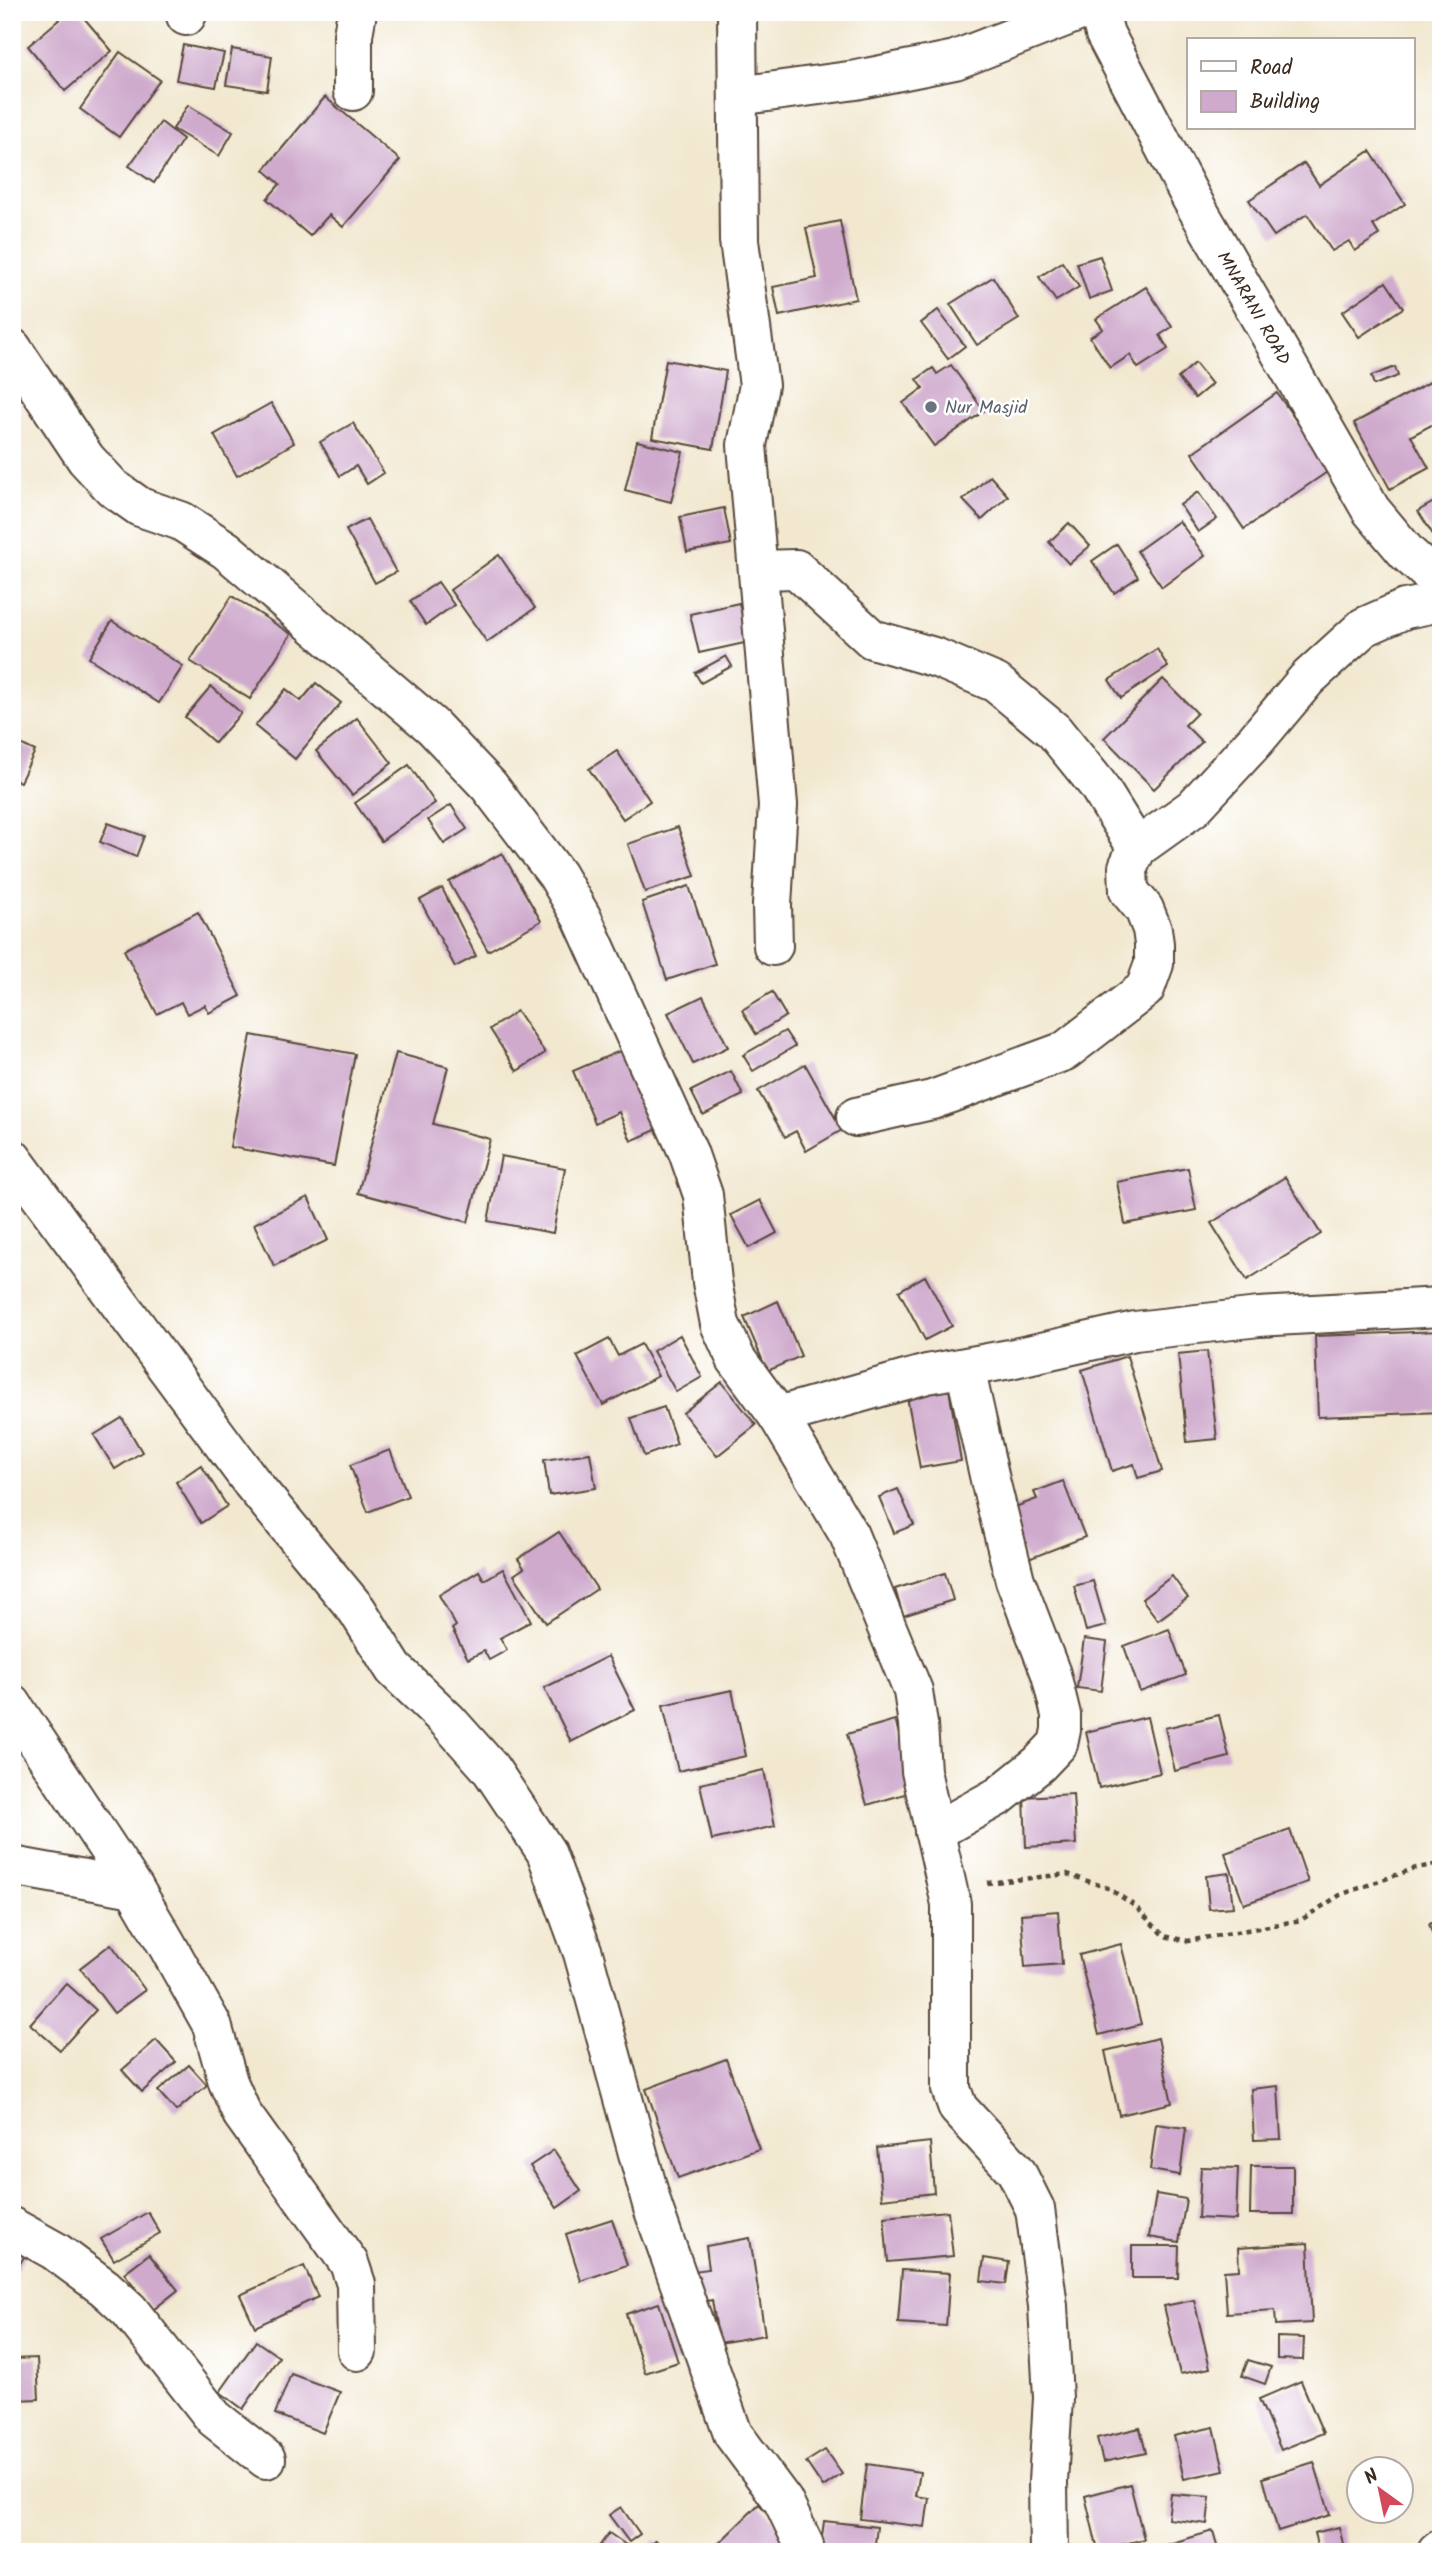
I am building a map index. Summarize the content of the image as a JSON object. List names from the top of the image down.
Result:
{
  "streets": {
    "street": ["MNARANI ROAD"]
  },
  "places": ["Nur Masjid"],
  "legend": ["Road", "Building"],
  "north": "top left"
}
